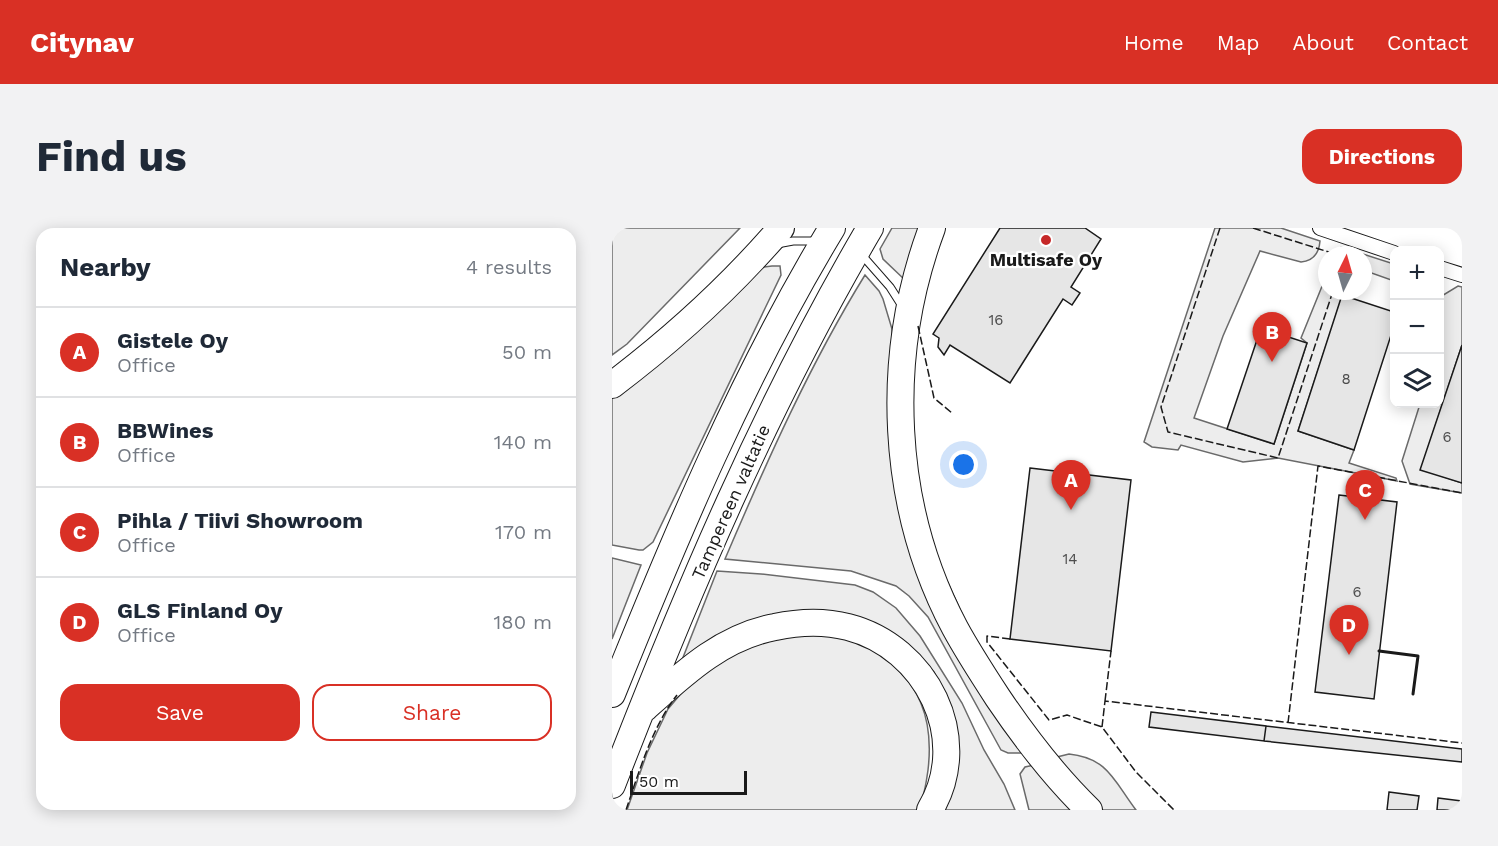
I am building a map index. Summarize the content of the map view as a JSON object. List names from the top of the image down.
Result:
{
  "streets": {
    "highway": ["Tampereen valtatie"]
  },
  "places": ["Multisafe Oy"],
  "house_numbers": [
    "16",
    "8",
    "6",
    "14",
    "6"
  ],
  "scale_bar": "50 m",
  "north": "top",
  "page": {
    "header": "Citynav",
    "nav": [
      "Home",
      "Map",
      "About",
      "Contact"
    ],
    "buttons": [
      "Directions",
      ["Save", "Share"]
    ],
    "title": "Find us",
    "heading": ["Nearby", "4 results"],
    "map_buttons": ["+", "−"],
    "list": [
      {
        "mark": "A",
        "name": "Gistele Oy",
        "note": "Office",
        "value": "50 m"
      },
      {
        "mark": "B",
        "name": "BBWines",
        "note": "Office",
        "value": "140 m"
      },
      {
        "mark": "C",
        "name": "Pihla / Tiivi Showroom",
        "note": "Office",
        "value": "170 m"
      },
      {
        "mark": "D",
        "name": "GLS Finland Oy",
        "note": "Office",
        "value": "180 m"
      }
    ],
    "pins": [
      "B",
      "A",
      "C",
      "D"
    ],
    "scale": "50 m"
  }
}
